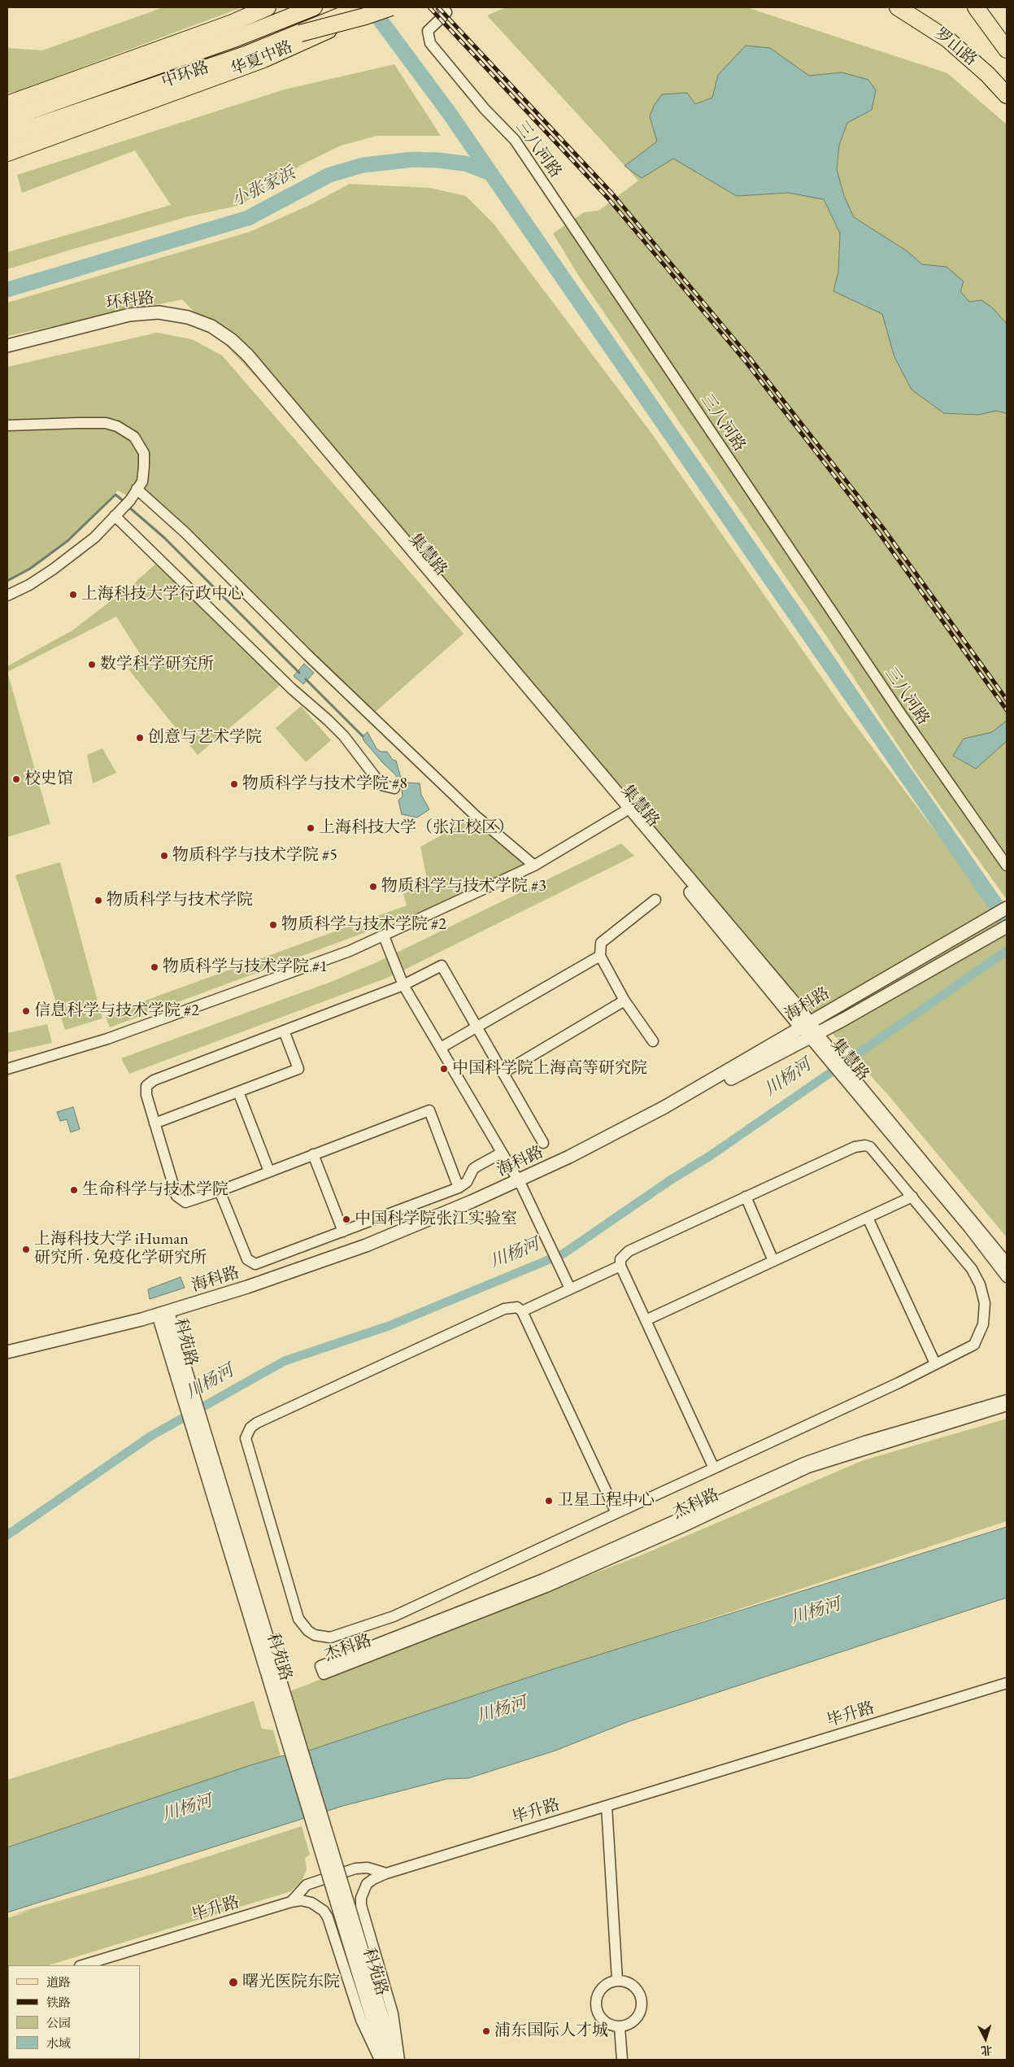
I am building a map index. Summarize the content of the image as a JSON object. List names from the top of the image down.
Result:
{
  "streets": {
    "main road": ["罗山路", "华夏中路", "中环路"],
    "street": [
      "三八河路",
      "环科路",
      "集慧路",
      "海科路",
      "科苑路",
      "杰科路",
      "毕升路"
    ]
  },
  "crossings": [
    ["环科路", "集慧路"],
    ["集慧路", "海科路"],
    ["海科路", "科苑路"]
  ],
  "water": ["小张家浜", "川杨河"],
  "places": [
    "上海科技大学行政中心",
    "数学科学研究所",
    "创意与艺术学院",
    "校史馆",
    "物质科学与技术学院 #8",
    "上海科技大学（张江校区）",
    "物质科学与技术学院 #5",
    "物质科学与技术学院 #3",
    "物质科学与技术学院",
    "物质科学与技术学院 #2",
    "物质科学与技术学院 #1",
    "信息科学与技术学院 #2",
    "中国科学院上海高等研究院",
    "生命科学与技术学院",
    "中国科学院张江实验室",
    "上海科技大学 iHuman 研究所 · 免疫化学研究所",
    "卫星工程中心",
    "曙光医院东院",
    "浦东国际人才城"
  ],
  "legend": [
    "道路",
    "铁路",
    "公园",
    "水域"
  ],
  "north": "bottom"
}
